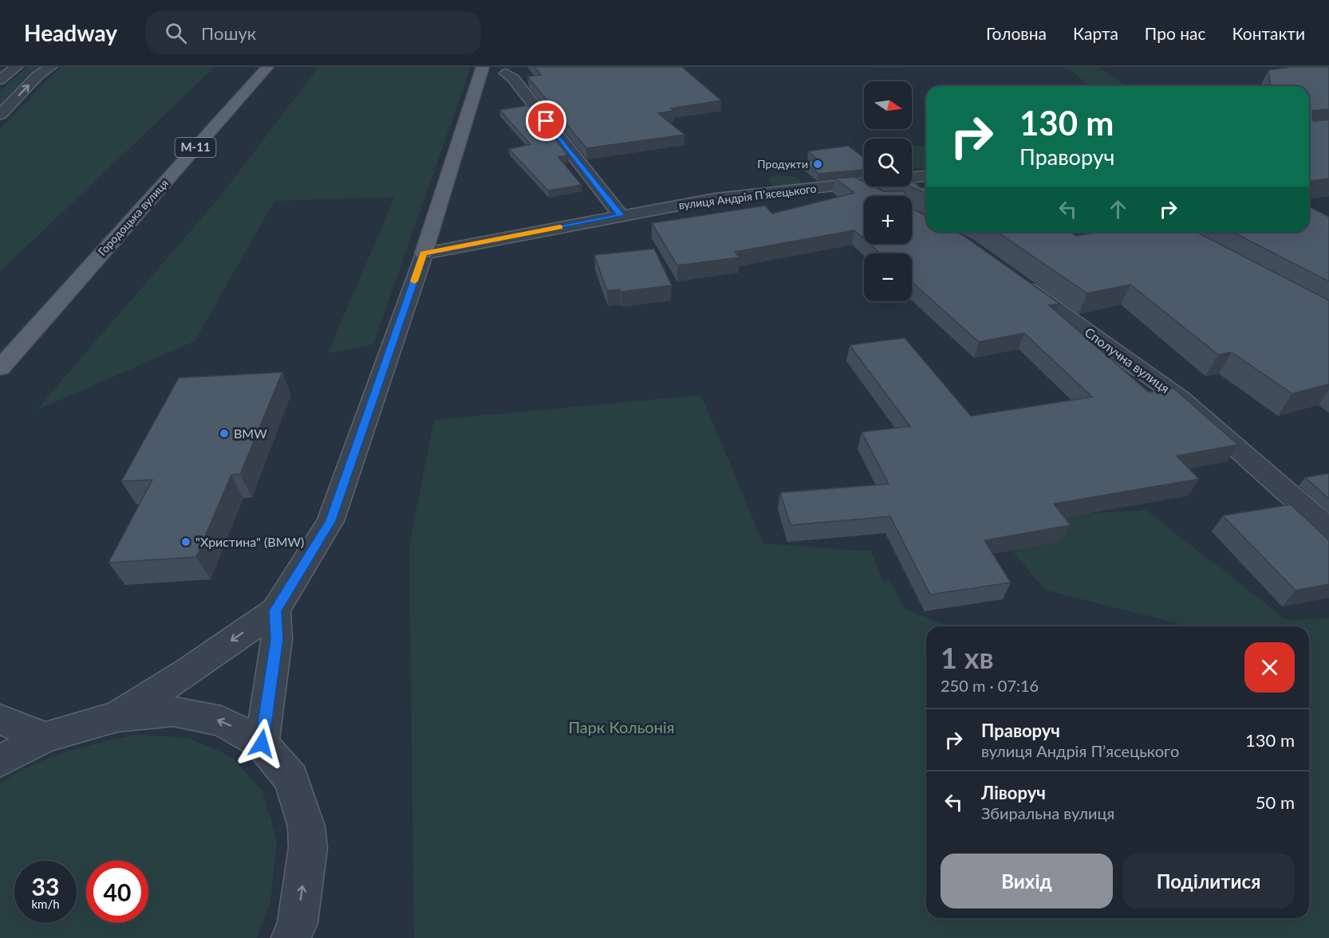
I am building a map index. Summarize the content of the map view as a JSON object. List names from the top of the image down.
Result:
{
  "streets": {
    "main road": ["М-11", "Городоцька вулиця"],
    "street": ["вулиця Андрія Пʼясецького", "Сполучна вулиця"]
  },
  "parks": ["Парк Кольонія"],
  "places": ["Продукти", "BMW", "\"Христина\" (BMW)"],
  "north": "right",
  "page": {
    "header": "Headway",
    "search": "Пошук",
    "nav": [
      "Головна",
      "Карта",
      "Про нас",
      "Контакти"
    ],
    "map_buttons": ["+", "−"],
    "turn": ["130 m", "Праворуч"],
    "heading": ["1 хв", "250 m · 07:16"],
    "list": [
      {
        "name": "Праворуч",
        "note": "вулиця Андрія Пʼясецького",
        "value": "130 m"
      },
      {
        "name": "Ліворуч",
        "note": "Збиральна вулиця",
        "value": "50 m"
      }
    ],
    "buttons": ["Вихід", "Поділитися"],
    "speed": "33 km/h",
    "limit": "40"
  }
}
